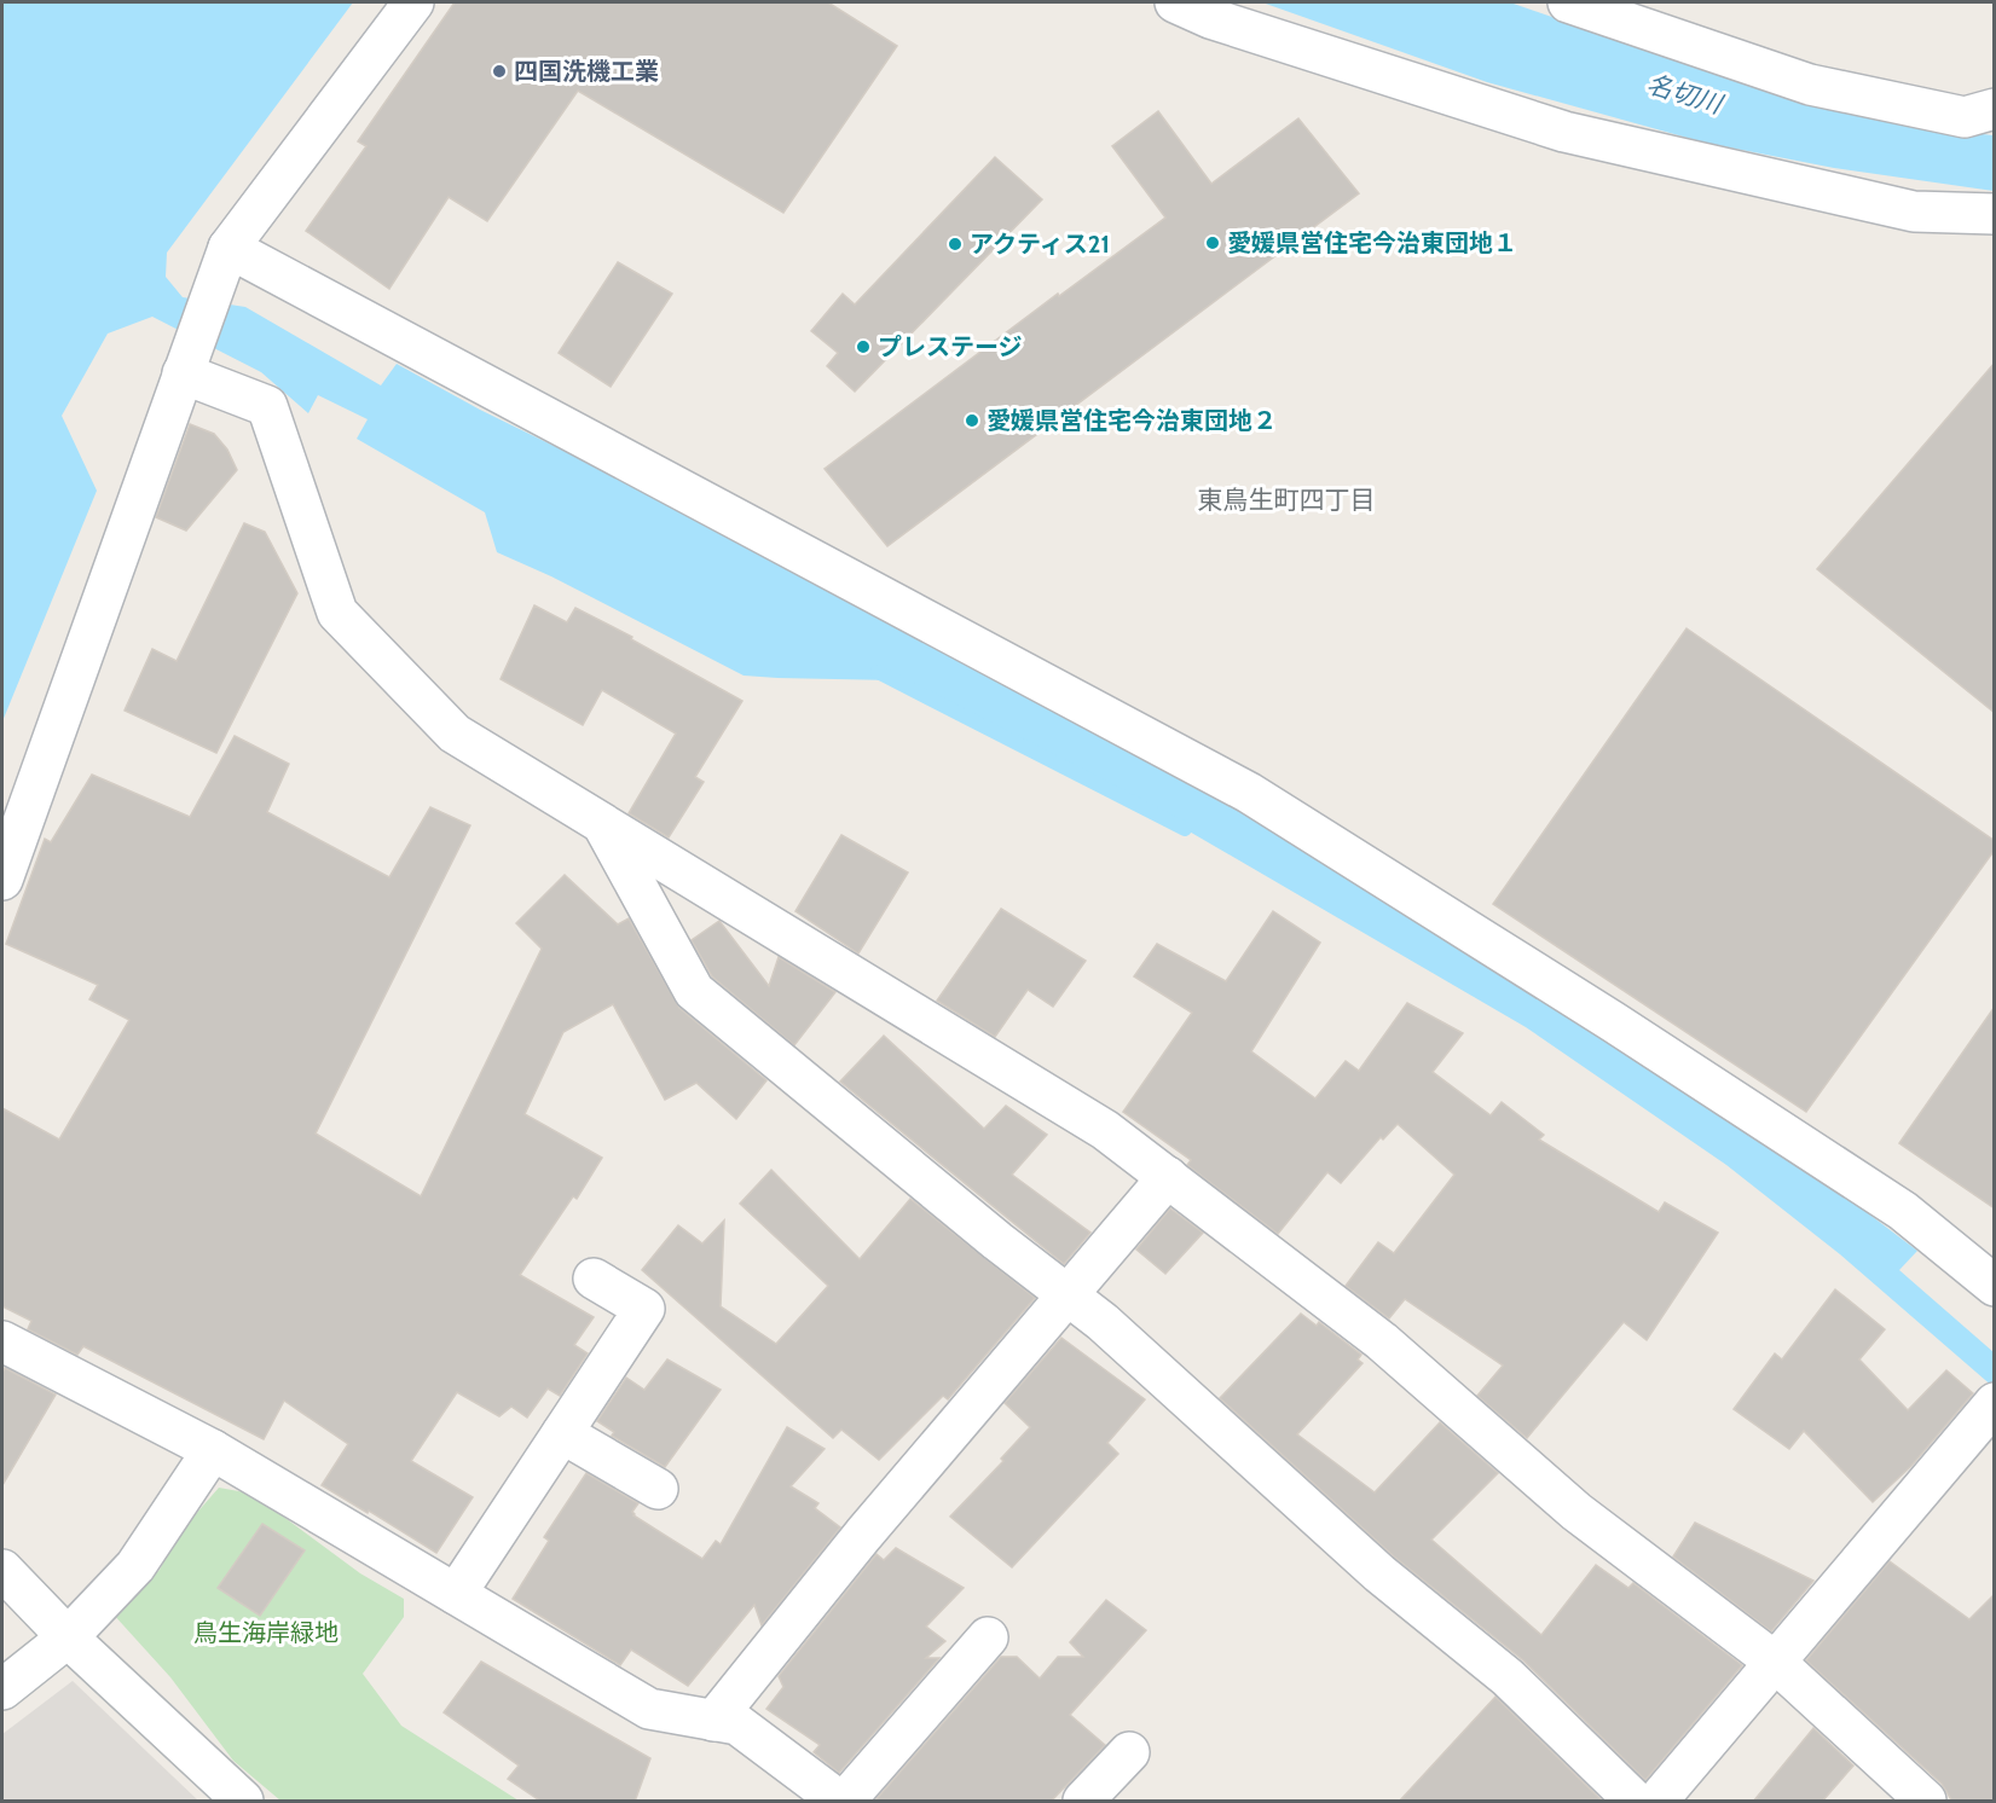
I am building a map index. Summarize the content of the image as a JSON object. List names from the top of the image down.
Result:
{
  "districts": ["東鳥生町四丁目"],
  "water": ["名切川"],
  "parks": ["鳥生海岸緑地"],
  "places": [
    "四国洗機工業",
    "愛媛県営住宅今治東団地１",
    "アクティス21",
    "プレステージ",
    "愛媛県営住宅今治東団地２"
  ]
}
